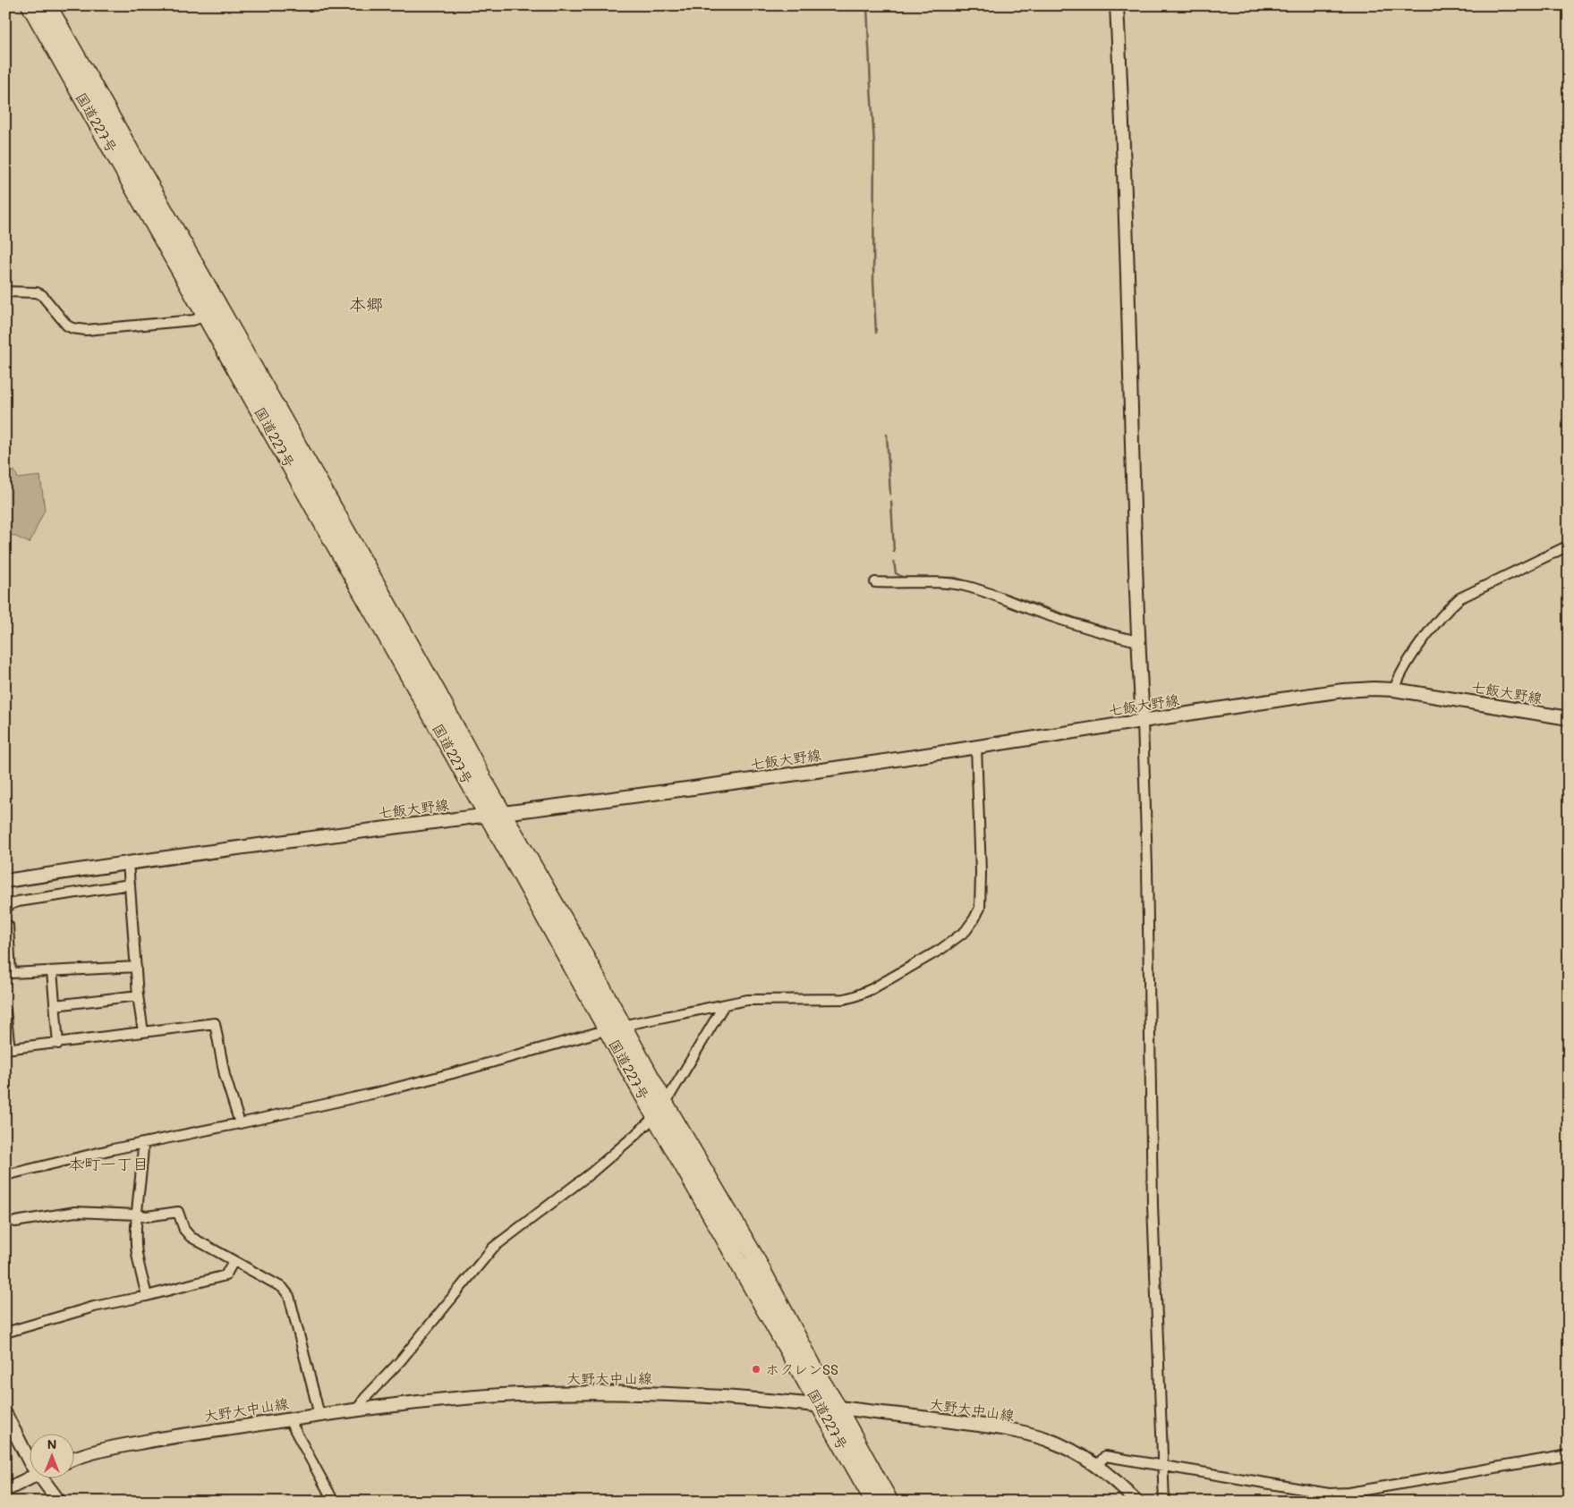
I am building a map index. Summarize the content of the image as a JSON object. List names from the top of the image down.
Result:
{
  "streets": {
    "highway": ["国道227号"],
    "main road": ["七飯大野線", "大野大中山線"]
  },
  "crossings": [
    ["国道227号", "七飯大野線"],
    ["国道227号", "大野大中山線"]
  ],
  "districts": ["本郷", "本町一丁目"],
  "places": ["ホクレンSS"],
  "north": "top"
}
